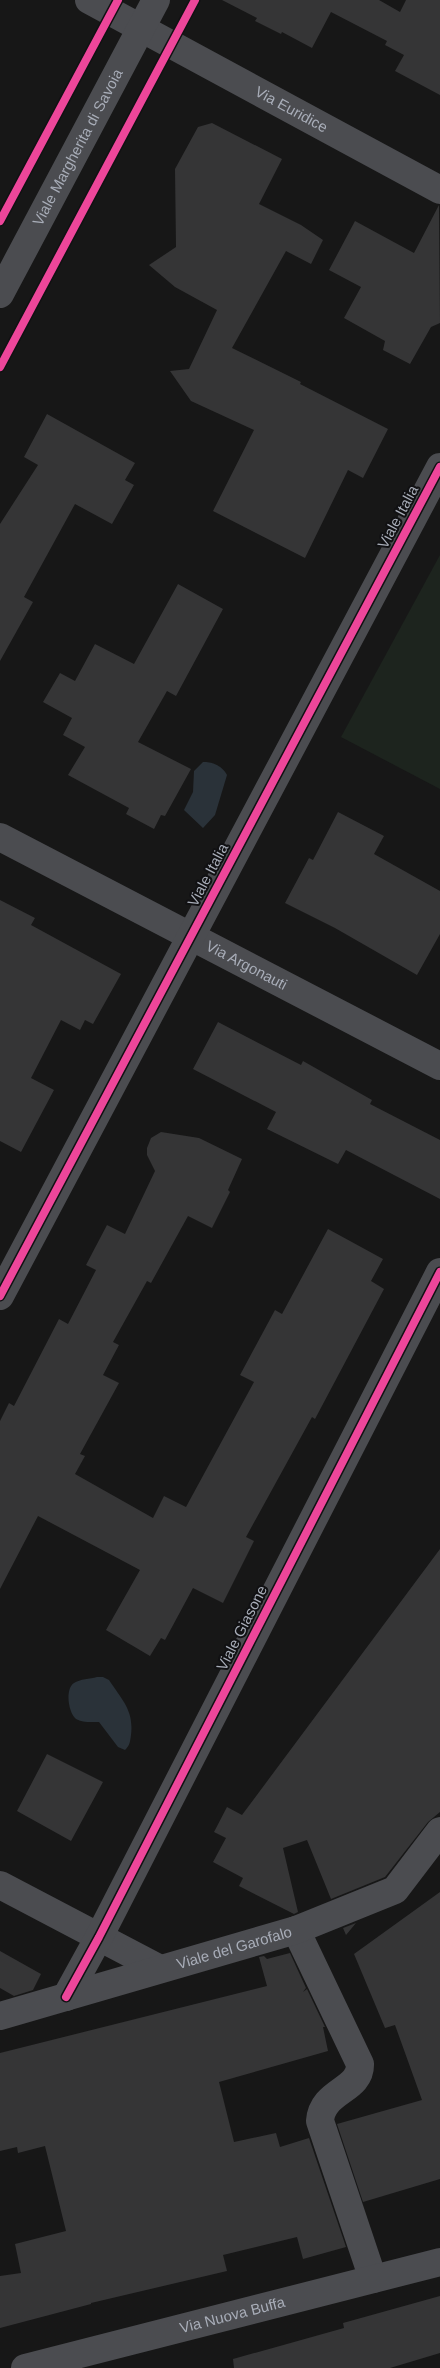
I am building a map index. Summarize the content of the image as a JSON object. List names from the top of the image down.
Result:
{
  "streets": {
    "street": [
      "Via Euridice",
      "Viale Margherita di Savoia",
      "Viale Italia",
      "Via Argonauti",
      "Viale Giasone",
      "Viale del Garofalo",
      "Via Nuova Buffa"
    ]
  },
  "crossings": [
    ["Via Euridice", "Viale Margherita di Savoia"],
    ["Viale Italia", "Via Argonauti"],
    ["Viale Giasone", "Viale del Garofalo"]
  ]
}
